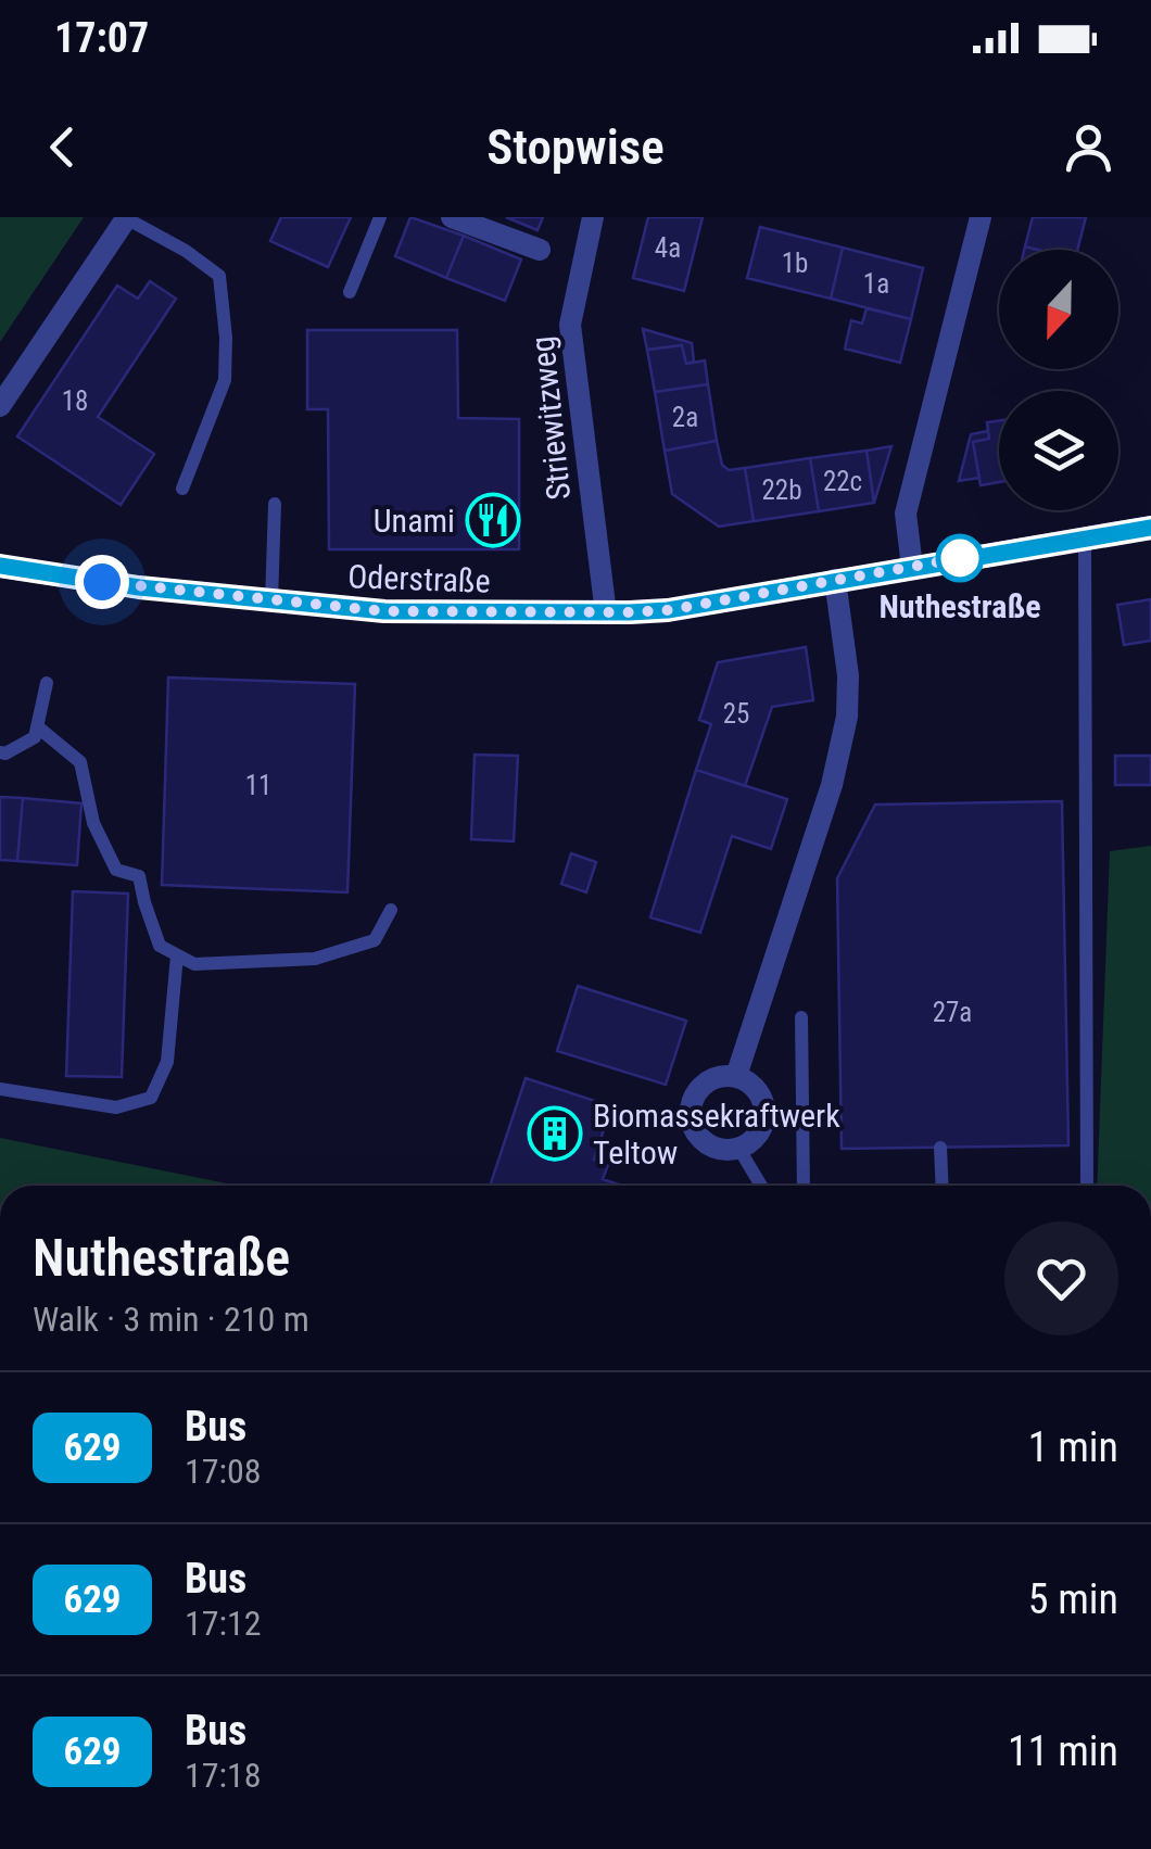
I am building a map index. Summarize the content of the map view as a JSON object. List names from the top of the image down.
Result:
{
  "streets": {
    "main road": ["Oderstraße"],
    "street": ["Striewitzweg"]
  },
  "crossings": [
    ["Striewitzweg", "Oderstraße"]
  ],
  "places": {
    "restaurant": ["Unami"],
    "other": ["Nuthestraße"],
    "building": ["Biomassekraftwerk Teltow"]
  },
  "lines": ["bus line 629"],
  "house_numbers": [
    "4a",
    "1b",
    "1a",
    "18",
    "2a",
    "22c",
    "22b",
    "25",
    "11",
    "27a"
  ],
  "north": "bottom",
  "page": {
    "status": "17:07",
    "header": "Stopwise",
    "heading": ["Nuthestraße", "Walk · 3 min · 210 m"],
    "list": [
      {
        "mark": "629",
        "name": "Bus",
        "note": "17:08",
        "value": "1 min"
      },
      {
        "mark": "629",
        "name": "Bus",
        "note": "17:12",
        "value": "5 min"
      },
      {
        "mark": "629",
        "name": "Bus",
        "note": "17:18",
        "value": "11 min"
      }
    ]
  }
}
